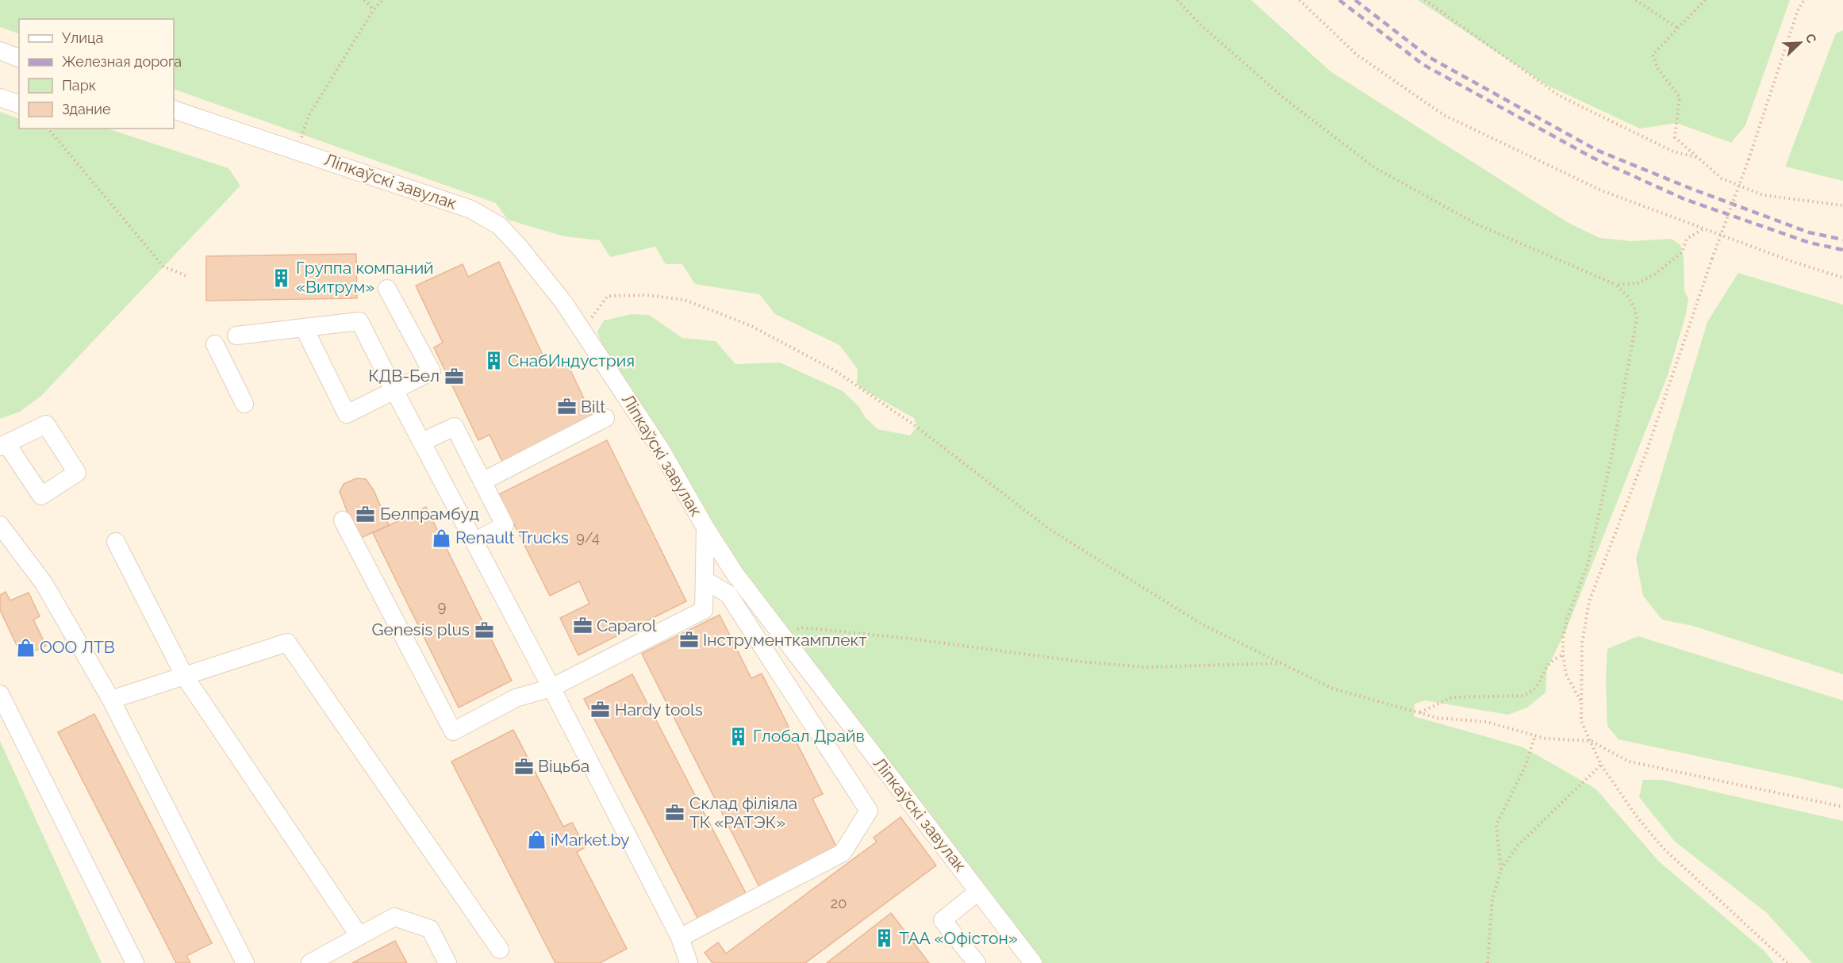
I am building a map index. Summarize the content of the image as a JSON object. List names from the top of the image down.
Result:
{
  "streets": {
    "street": ["Ліпкаўскі завулак"]
  },
  "places": {
    "building": [
      "Группа компаний «Витрум»",
      "СнабИндустрия",
      "Глобал Драйв",
      "ТАА «Офістон»"
    ],
    "office": [
      "КДВ-Бел",
      "Bilt",
      "Белпрамбуд",
      "Caparol",
      "Genesis plus",
      "Інструменткамплект",
      "Hardy tools",
      "Віцьба",
      "Склад філіяла ТК «РАТЭК»"
    ],
    "shop": ["Renault Trucks", "ООО ЛТВ", "iMarket.by"]
  },
  "house_numbers": ["9/4", "9", "20"],
  "legend": [
    "Улица",
    "Железная дорога",
    "Парк",
    "Здание"
  ],
  "north": "top right"
}
